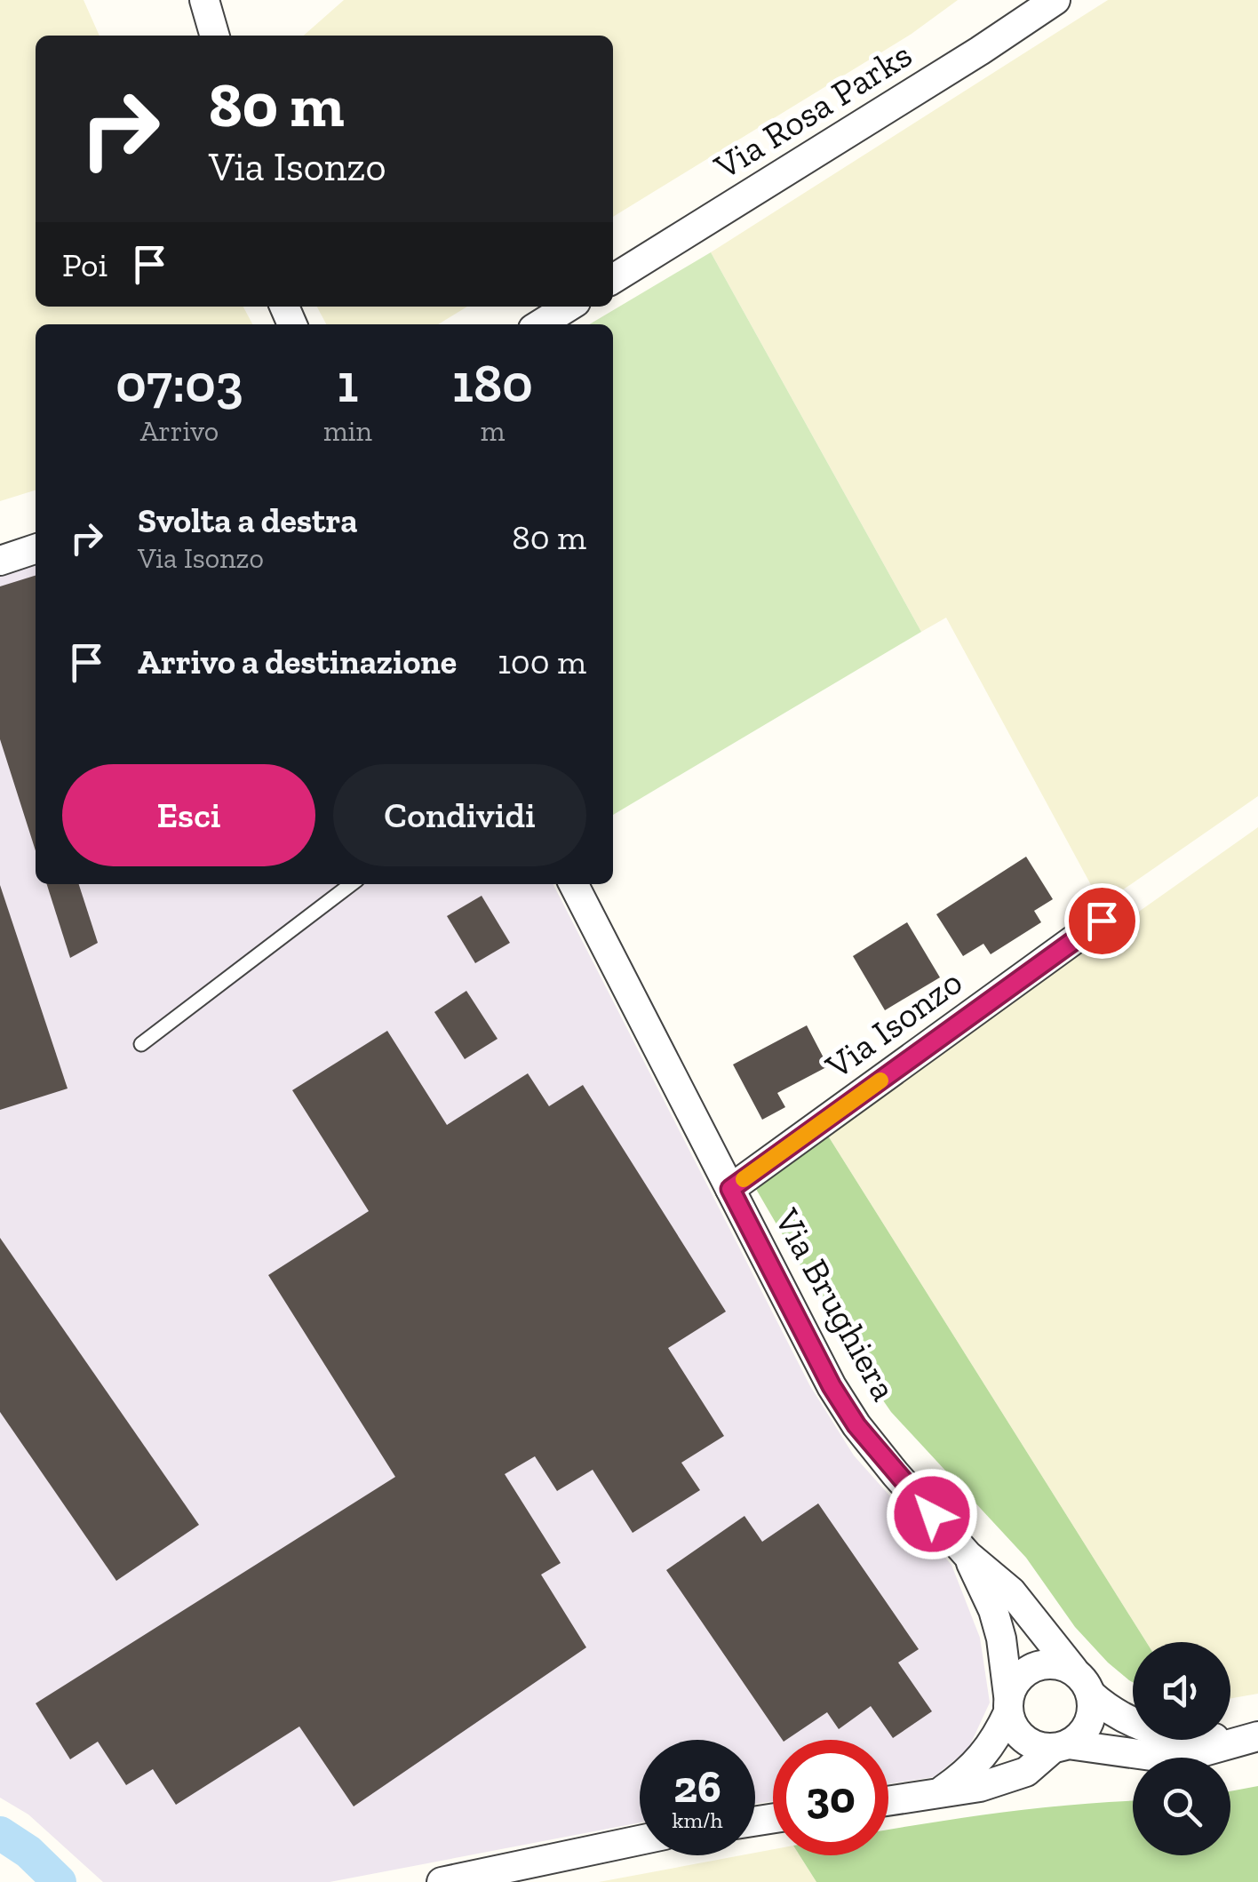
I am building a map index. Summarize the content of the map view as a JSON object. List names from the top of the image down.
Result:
{
  "streets": {
    "street": ["Via Rosa Parks", "Via Isonzo", "Via Brughiera"]
  },
  "crossings": [
    ["Via Isonzo", "Via Brughiera"]
  ],
  "page": {
    "turn": ["80 m", "Via Isonzo"],
    "then": "Poi",
    "eta": [
      "07:03",
      "Arrivo",
      "1",
      "min",
      "180",
      "m"
    ],
    "list": [
      {
        "name": "Svolta a destra",
        "note": "Via Isonzo",
        "value": "80 m"
      },
      {
        "name": "Arrivo a destinazione",
        "value": "100 m"
      }
    ],
    "buttons": ["Esci", "Condividi"],
    "speed": "26 km/h",
    "limit": "30"
  }
}
